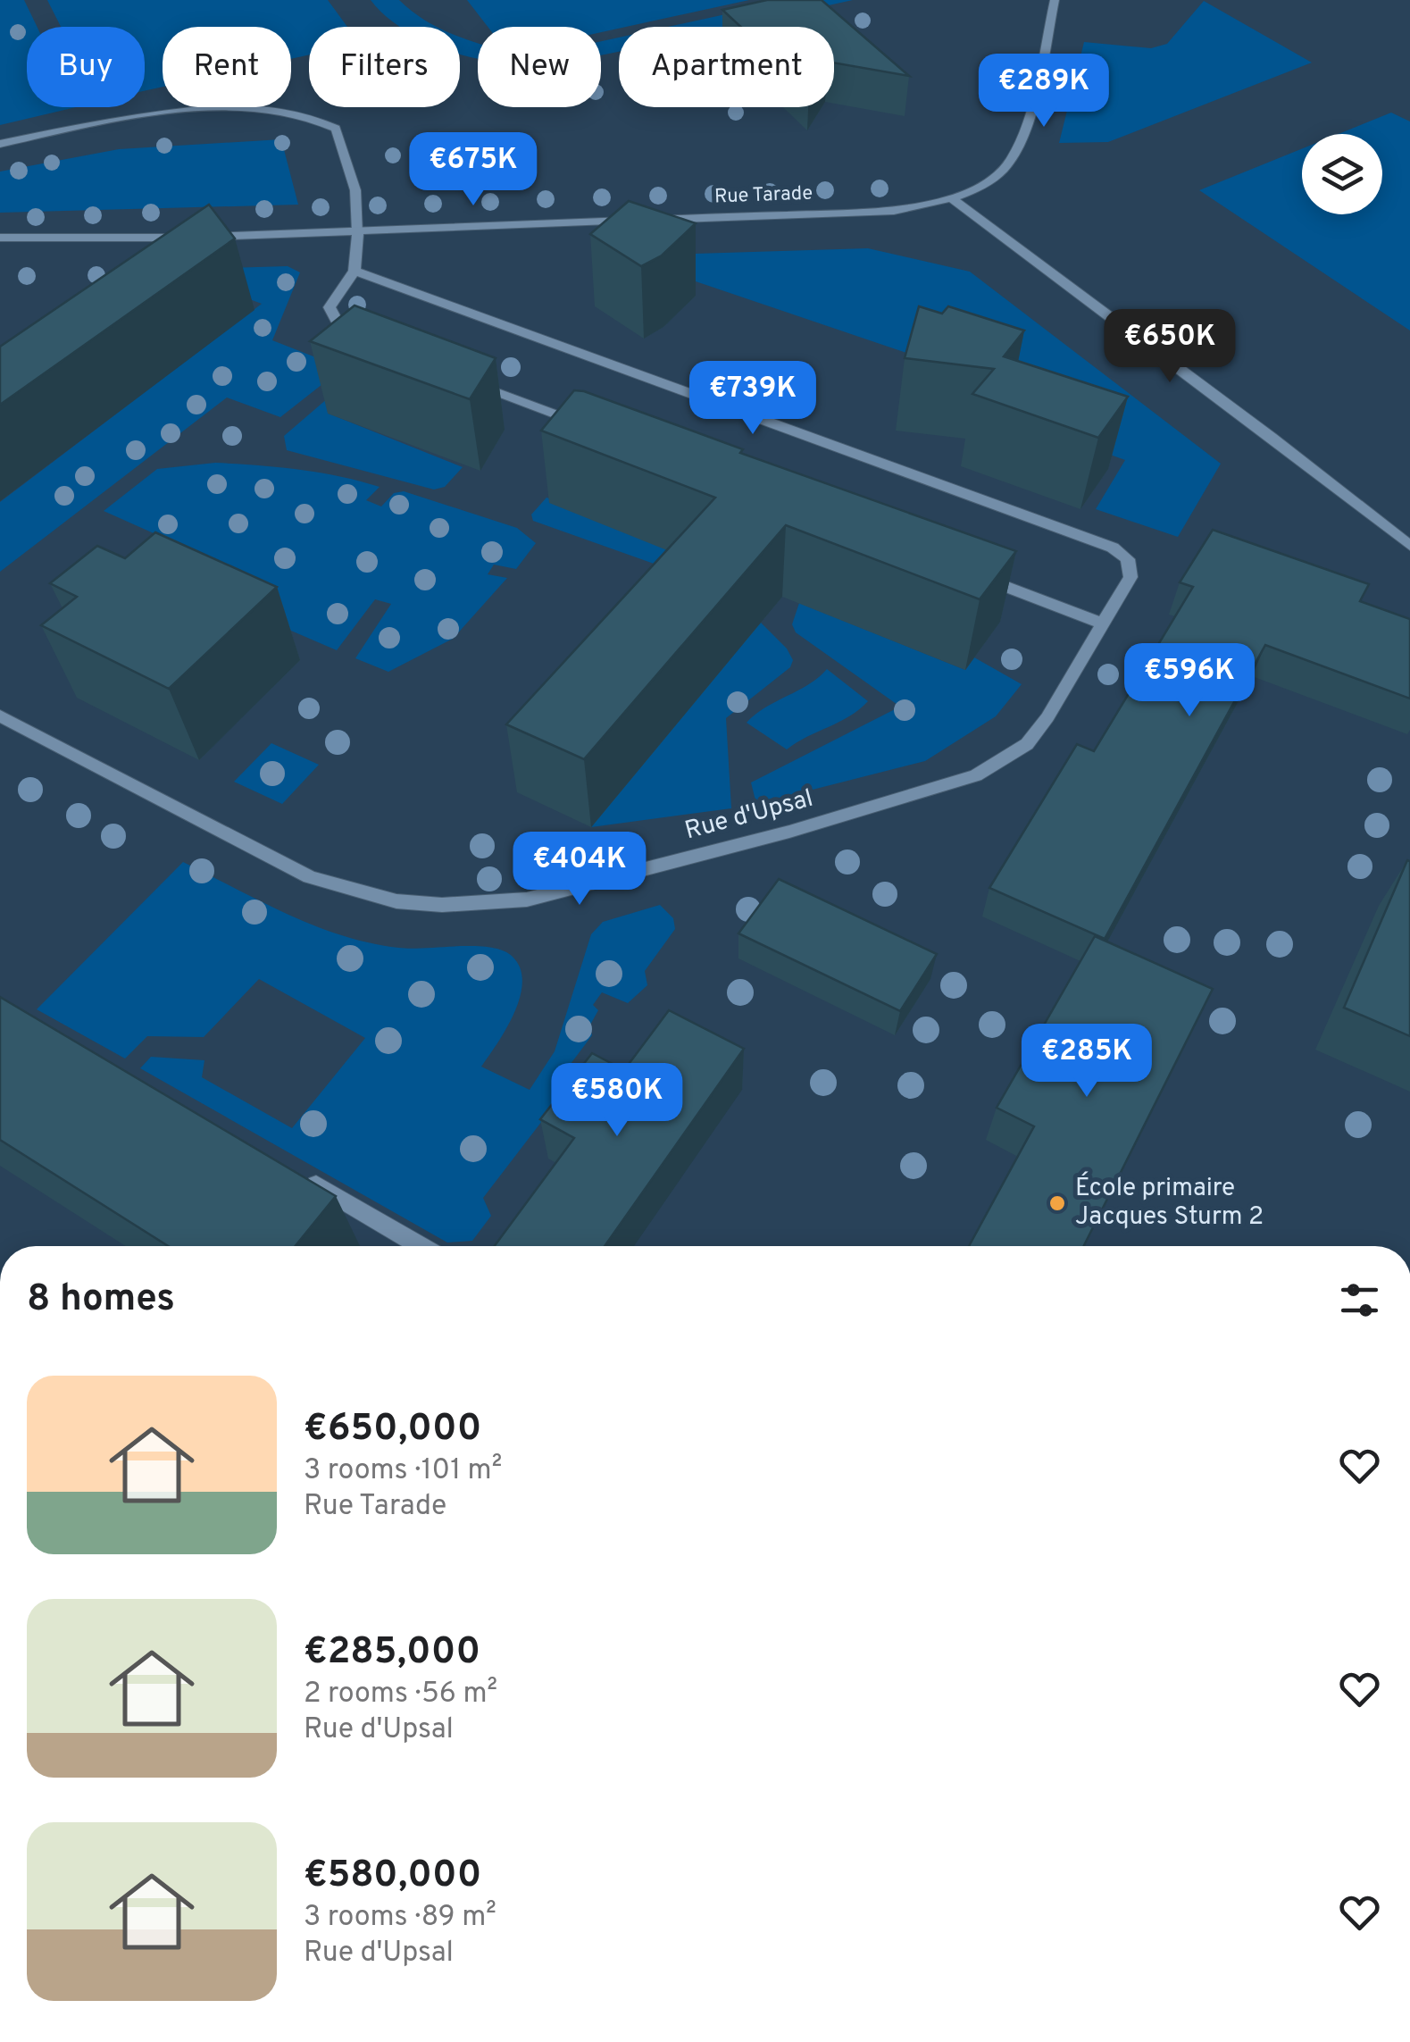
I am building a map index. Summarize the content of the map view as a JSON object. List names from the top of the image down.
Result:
{
  "streets": {
    "street": ["Rue Tarade", "Rue d'Upsal"]
  },
  "places": ["École primaire Jacques Sturm 2"],
  "page": {
    "chip": [
      "Buy",
      "Rent",
      "Filters",
      "New",
      "Apartment"
    ],
    "price": [
      "€289K",
      "€675K",
      "€650K",
      "€739K",
      "€596K",
      "€404K",
      "€285K",
      "€580K"
    ],
    "heading": "8 homes",
    "list": [
      {
        "name": "€650,000",
        "note": "3 rooms · 101 m² · Rue Tarade"
      },
      {
        "name": "€285,000",
        "note": "2 rooms · 56 m² · Rue d'Upsal"
      },
      {
        "name": "€580,000",
        "note": "3 rooms · 89 m² · Rue d'Upsal"
      }
    ]
  }
}
